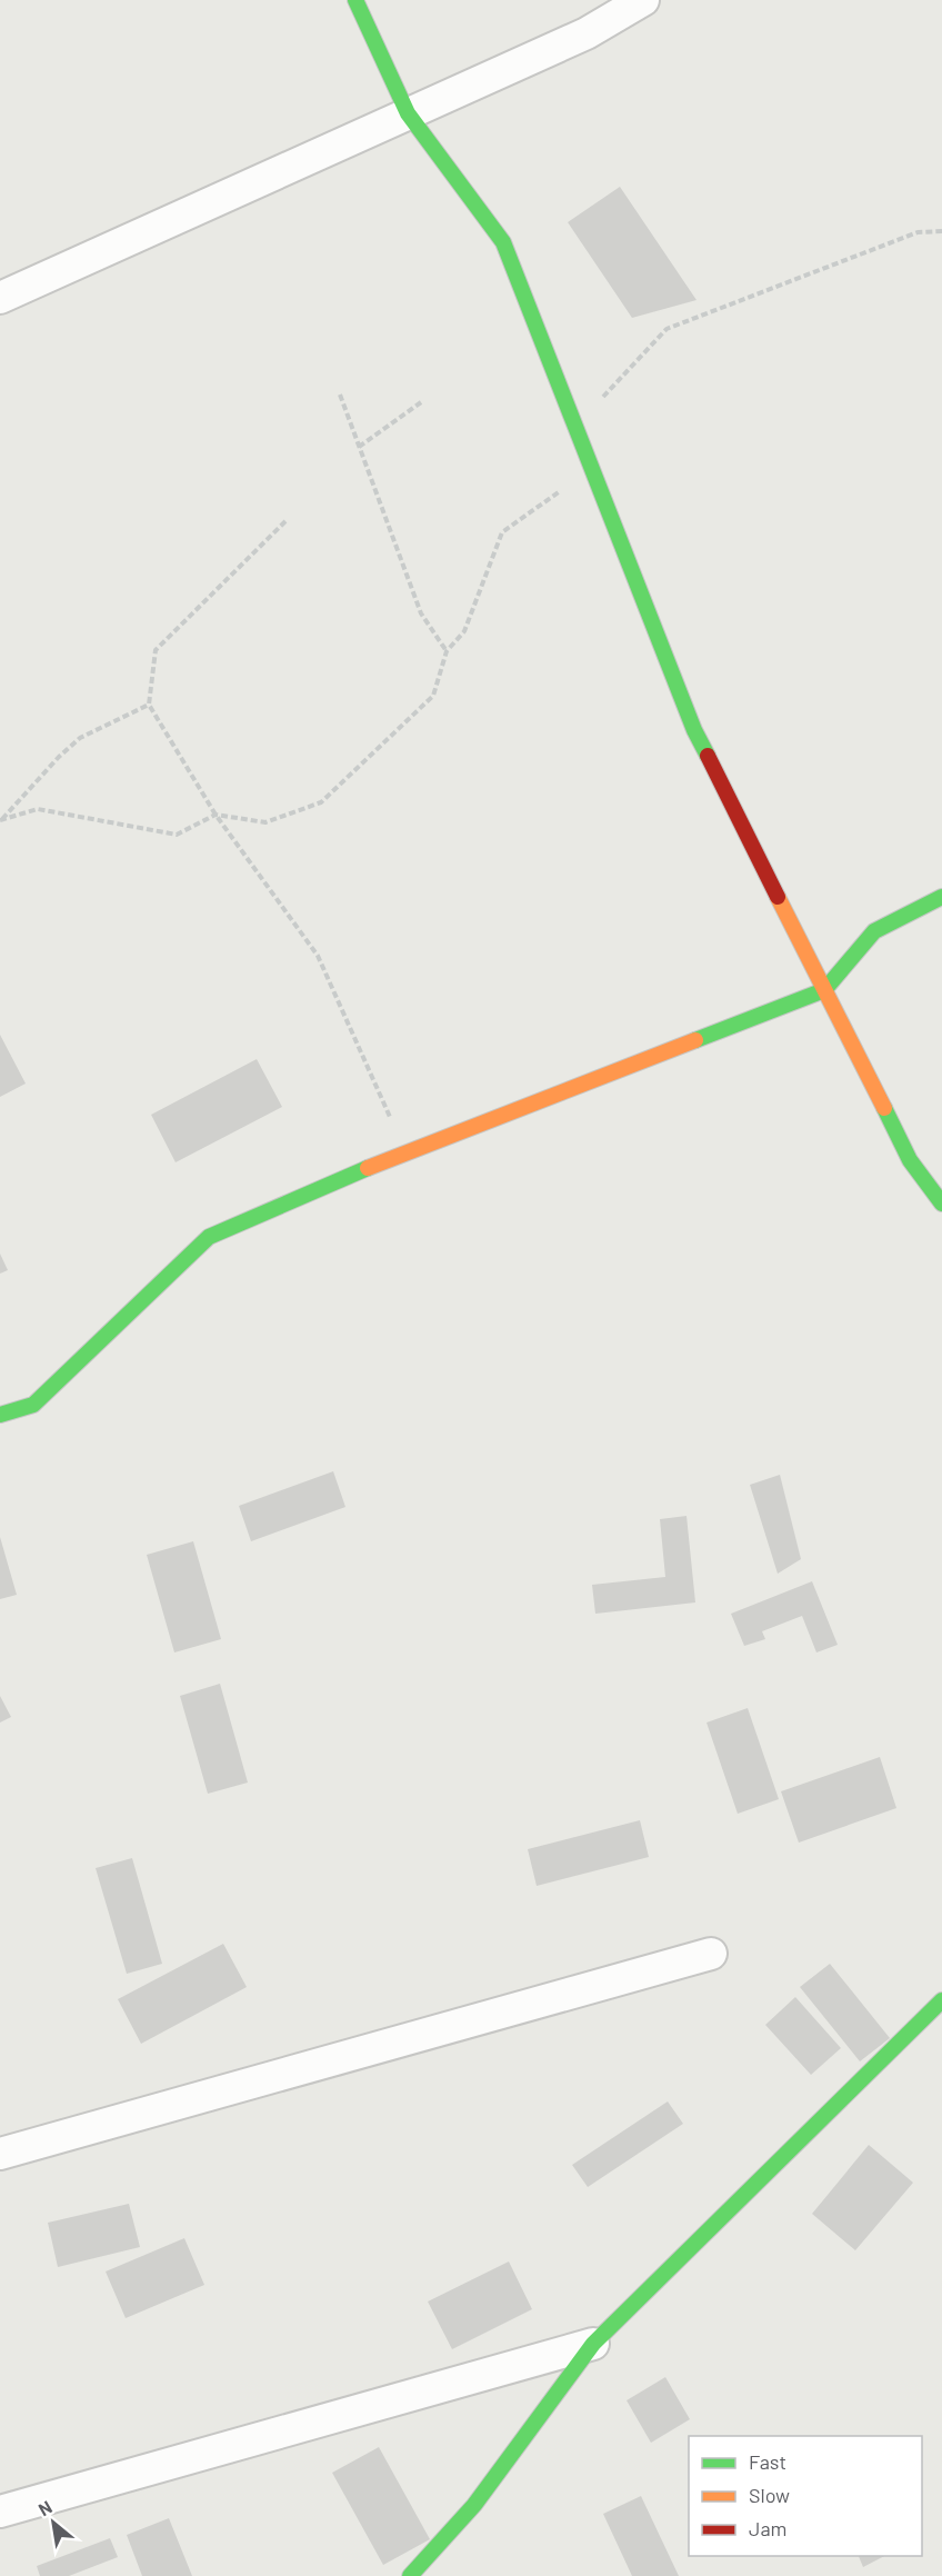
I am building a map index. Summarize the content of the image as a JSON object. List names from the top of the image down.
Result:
{
  "legend": ["Fast", "Slow", "Jam"],
  "north": "top left"
}
